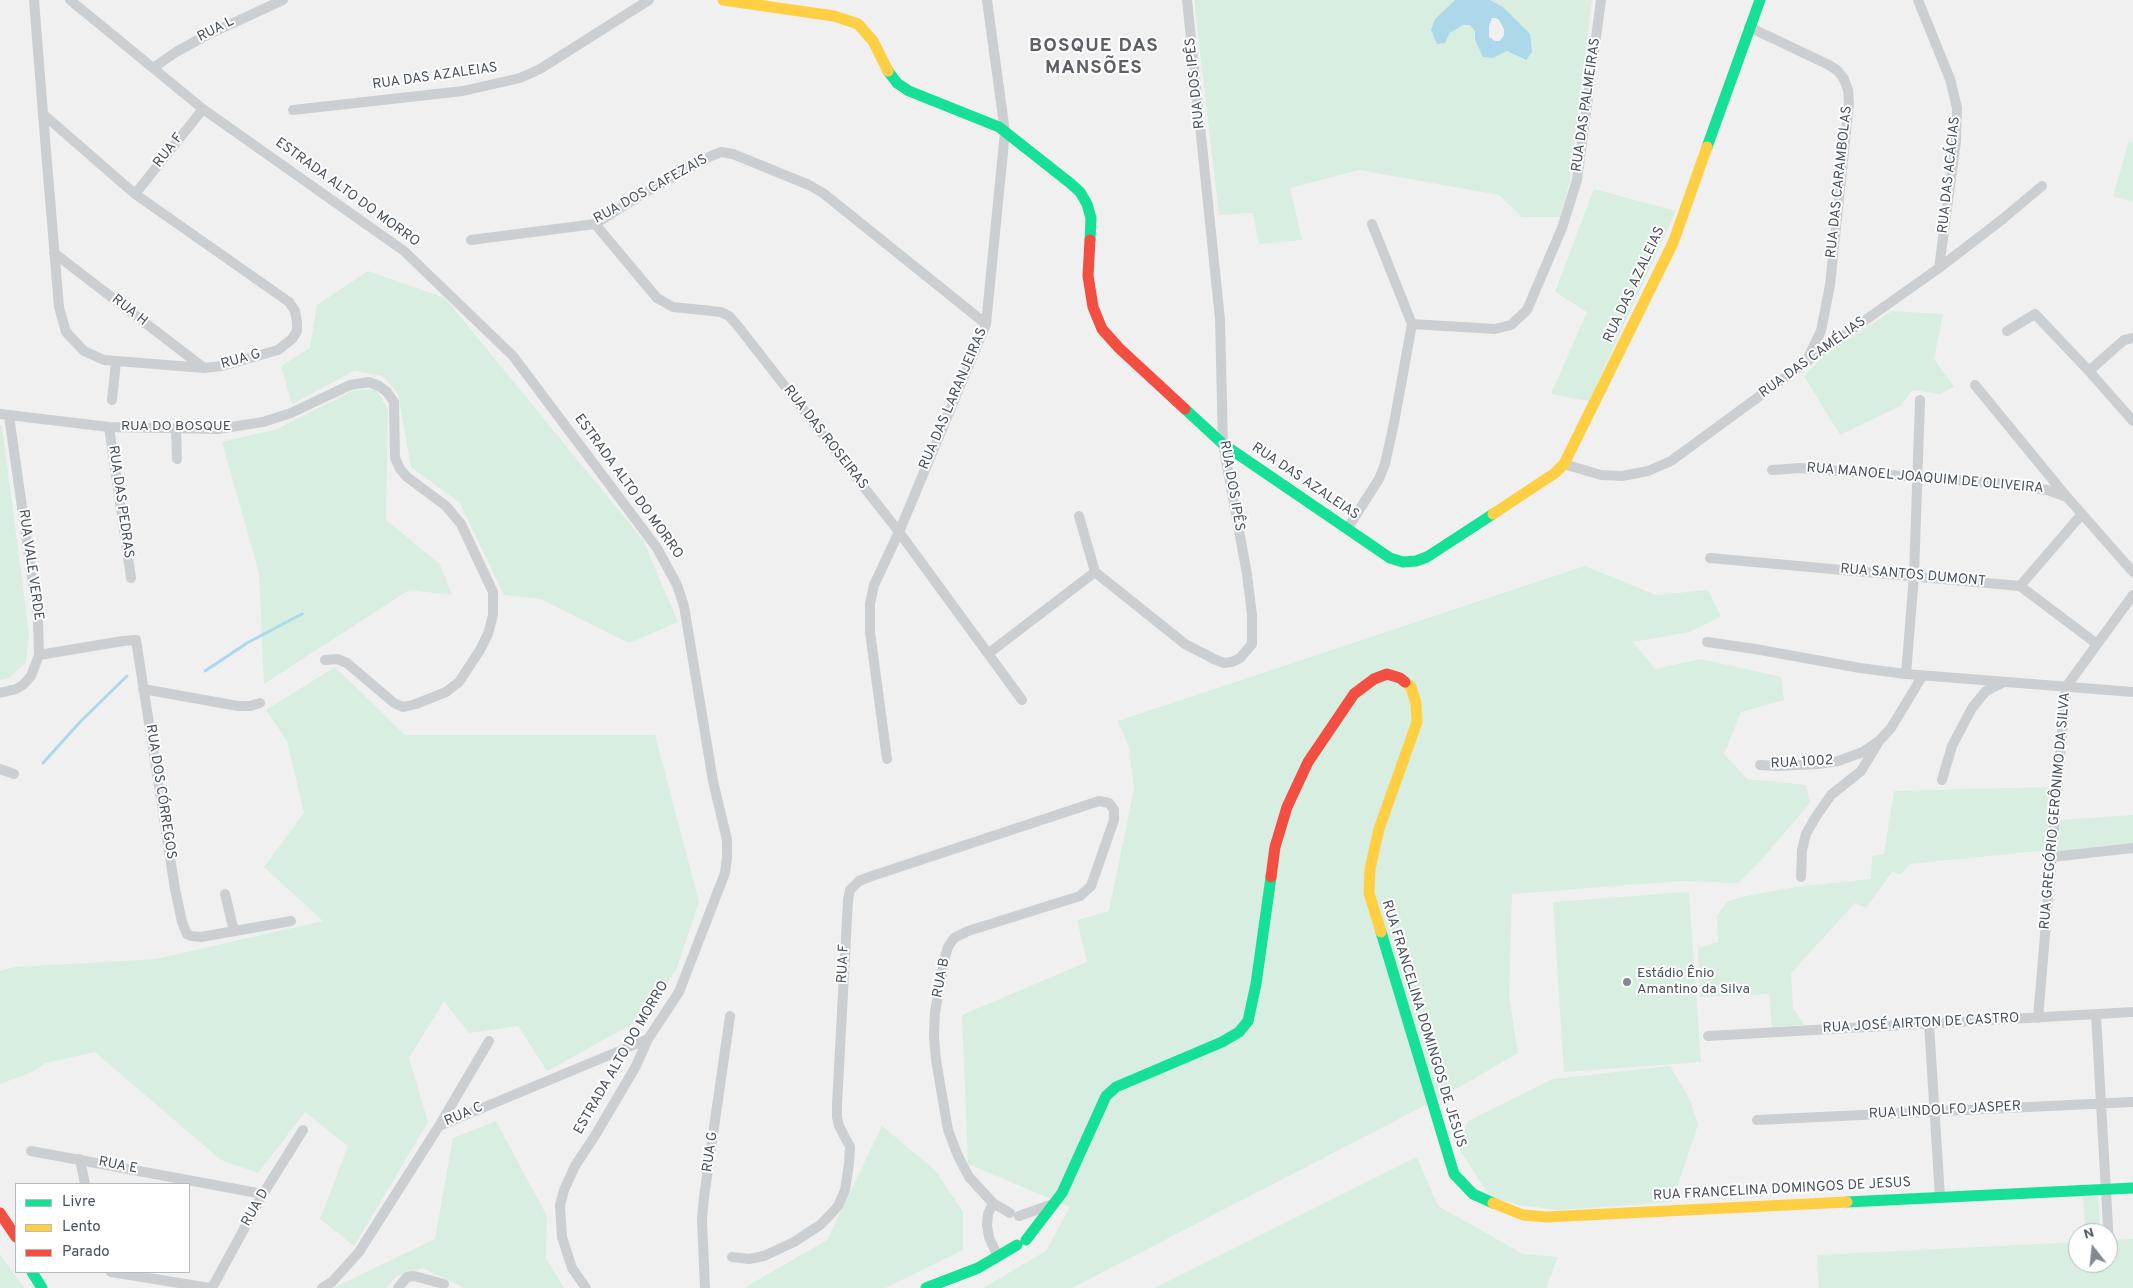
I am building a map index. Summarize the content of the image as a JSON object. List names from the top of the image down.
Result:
{
  "streets": {
    "street": [
      "RUA L",
      "RUA DAS AZALEIAS",
      "RUA DOS IPÊS",
      "RUA DAS PALMEIRAS",
      "RUA F",
      "RUA DAS ACÁCIAS",
      "RUA DAS CARAMBOLAS",
      "RUA DOS CAFEZAIS",
      "ESTRADA ALTO DO MORRO",
      "RUA H",
      "RUA DAS CAMÉLIAS",
      "RUA G",
      "RUA DAS LARANJEIRAS",
      "RUA DO BOSQUE",
      "RUA DAS ROSEIRAS",
      "RUA MANOEL JOAQUIM DE OLIVEIRA",
      "RUA DAS PEDRAS",
      "RUA VALE VERDE",
      "RUA SANTOS DUMONT",
      "RUA 1002",
      "RUA DOS CÓRREGOS",
      "RUA GREGÓRIO GERÔNIMO DA SILVA",
      "RUA B",
      "RUA FRANCELINA DOMINGOS DE JESUS",
      "RUA JOSÉ AIRTON DE CASTRO",
      "RUA LINDOLFO JASPER",
      "RUA C",
      "RUA E",
      "RUA D"
    ]
  },
  "crossings": [
    ["RUA L", "ESTRADA ALTO DO MORRO"],
    ["RUA DAS AZALEIAS", "RUA DOS IPÊS"],
    ["RUA DAS AZALEIAS", "RUA DAS CARAMBOLAS"],
    ["RUA DAS AZALEIAS", "RUA DAS CAMÉLIAS"],
    ["RUA DAS AZALEIAS", "RUA DAS LARANJEIRAS"],
    ["RUA F", "ESTRADA ALTO DO MORRO"],
    ["RUA F", "RUA G"],
    ["RUA F", "RUA B"],
    ["RUA DAS ACÁCIAS", "RUA DAS CAMÉLIAS"],
    ["RUA DAS CARAMBOLAS", "RUA DAS CAMÉLIAS"],
    ["RUA DOS CAFEZAIS", "RUA DAS LARANJEIRAS"],
    ["RUA DOS CAFEZAIS", "RUA DAS ROSEIRAS"],
    ["ESTRADA ALTO DO MORRO", "RUA C"],
    ["RUA H", "RUA G"],
    ["RUA DAS LARANJEIRAS", "RUA DAS ROSEIRAS"],
    ["RUA DO BOSQUE", "RUA DAS PEDRAS"],
    ["RUA DO BOSQUE", "RUA VALE VERDE"],
    ["RUA VALE VERDE", "RUA DOS CÓRREGOS"],
    ["RUA GREGÓRIO GERÔNIMO DA SILVA", "RUA JOSÉ AIRTON DE CASTRO"],
    ["RUA B", "RUA FRANCELINA DOMINGOS DE JESUS"],
    ["RUA E", "RUA D"]
  ],
  "districts": ["BOSQUE DAS MANSÕES"],
  "places": ["Estádio Ênio Amantino da Silva"],
  "legend": ["Livre", "Lento", "Parado"],
  "north": "top"
}
